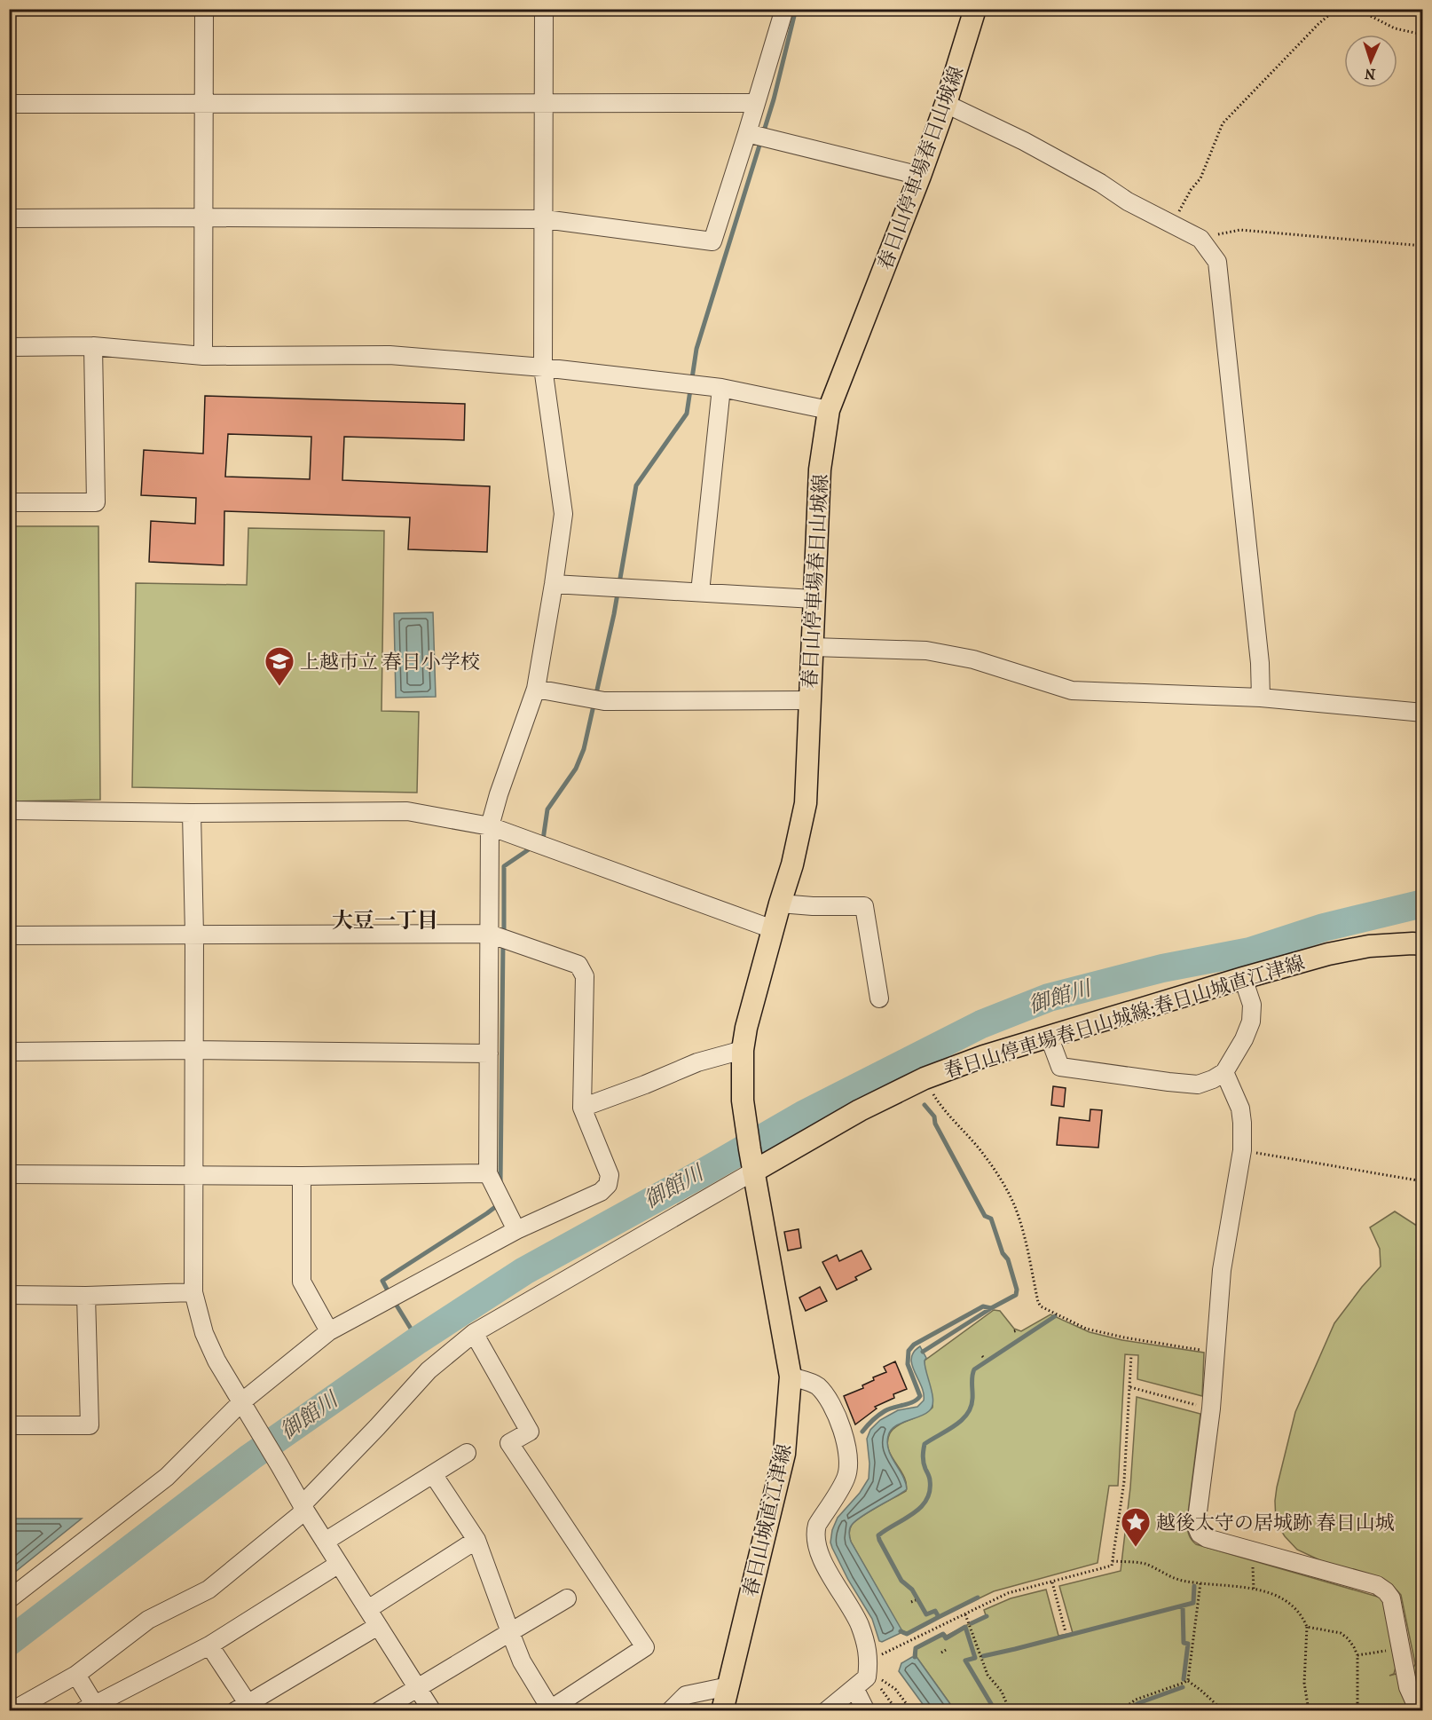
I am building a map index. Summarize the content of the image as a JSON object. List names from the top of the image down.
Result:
{
  "streets": {
    "main road": ["春日山停車場春日山城線", "春日山停車場春日山城線;春日山城直江津線", "春日山城直江津線"]
  },
  "crossings": [
    ["春日山停車場春日山城線", "春日山停車場春日山城線;春日山城直江津線"],
    ["春日山停車場春日山城線", "春日山城直江津線"],
    ["春日山停車場春日山城線;春日山城直江津線", "春日山城直江津線"]
  ],
  "districts": ["大豆一丁目"],
  "water": ["御館川"],
  "places": {
    "school or university": ["上越市立 春日小学校"],
    "place": ["越後太守の居城跡 春日山城"]
  },
  "north": "bottom"
}
